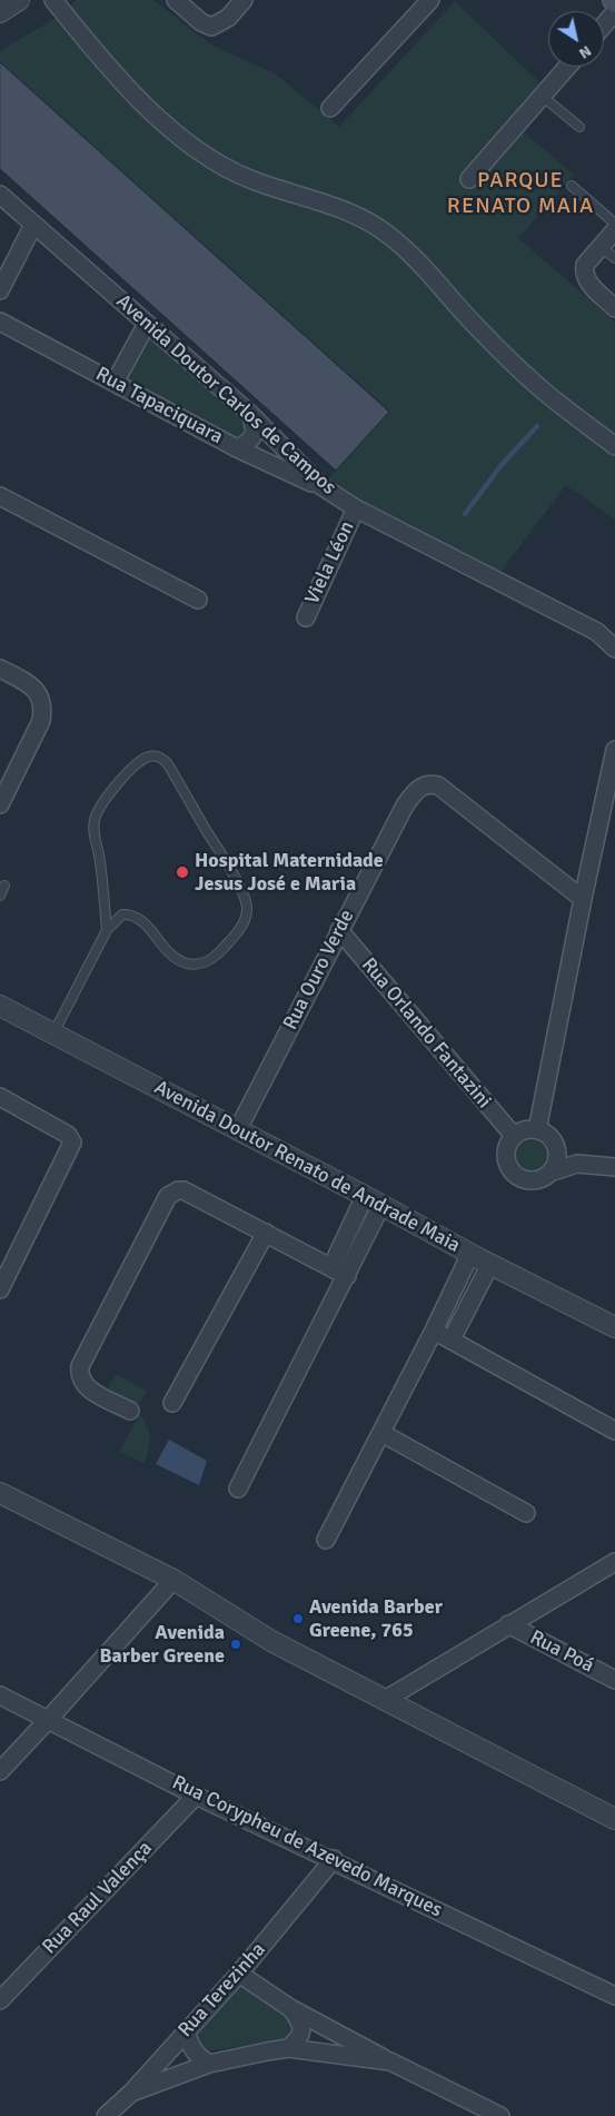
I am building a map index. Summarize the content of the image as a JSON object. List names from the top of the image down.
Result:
{
  "streets": {
    "street": [
      "Avenida Doutor Carlos de Campos",
      "Rua Tapaciquara",
      "Viela Léon",
      "Rua Ouro Verde",
      "Rua Orlando Fantazini",
      "Avenida Doutor Renato de Andrade Maia",
      "Rua Poá",
      "Rua Corypheu de Azevedo Marques",
      "Rua Raul Valença",
      "Rua Terezinha"
    ]
  },
  "crossings": [
    ["Avenida Doutor Carlos de Campos", "Rua Tapaciquara"],
    ["Avenida Doutor Carlos de Campos", "Viela Léon"],
    ["Rua Ouro Verde", "Rua Orlando Fantazini"],
    ["Rua Ouro Verde", "Avenida Doutor Renato de Andrade Maia"],
    ["Rua Corypheu de Azevedo Marques", "Rua Raul Valença"],
    ["Rua Corypheu de Azevedo Marques", "Rua Terezinha"]
  ],
  "districts": ["PARQUE RENATO MAIA"],
  "places": ["Hospital Maternidade Jesus José e Maria", "Avenida Barber Greene, 765", "Avenida Barber Greene"],
  "north": "bottom right"
}
